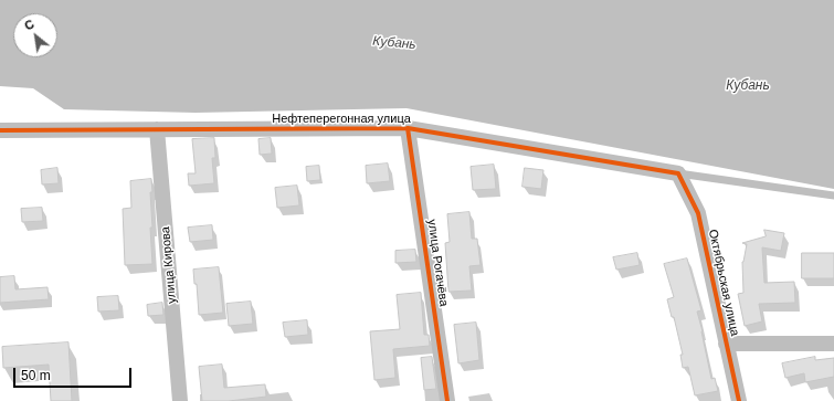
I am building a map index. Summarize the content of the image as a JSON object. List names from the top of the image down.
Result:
{
  "streets": {
    "street": [
      "Нефтеперегонная улица",
      "улица Рогачёва",
      "улица Кирова",
      "Октябрьская улица"
    ]
  },
  "crossings": [
    ["Нефтеперегонная улица", "улица Рогачёва"],
    ["Нефтеперегонная улица", "улица Кирова"],
    ["Нефтеперегонная улица", "Октябрьская улица"]
  ],
  "water": ["Кубань"],
  "scale_bar": "50 m",
  "north": "top left"
}
